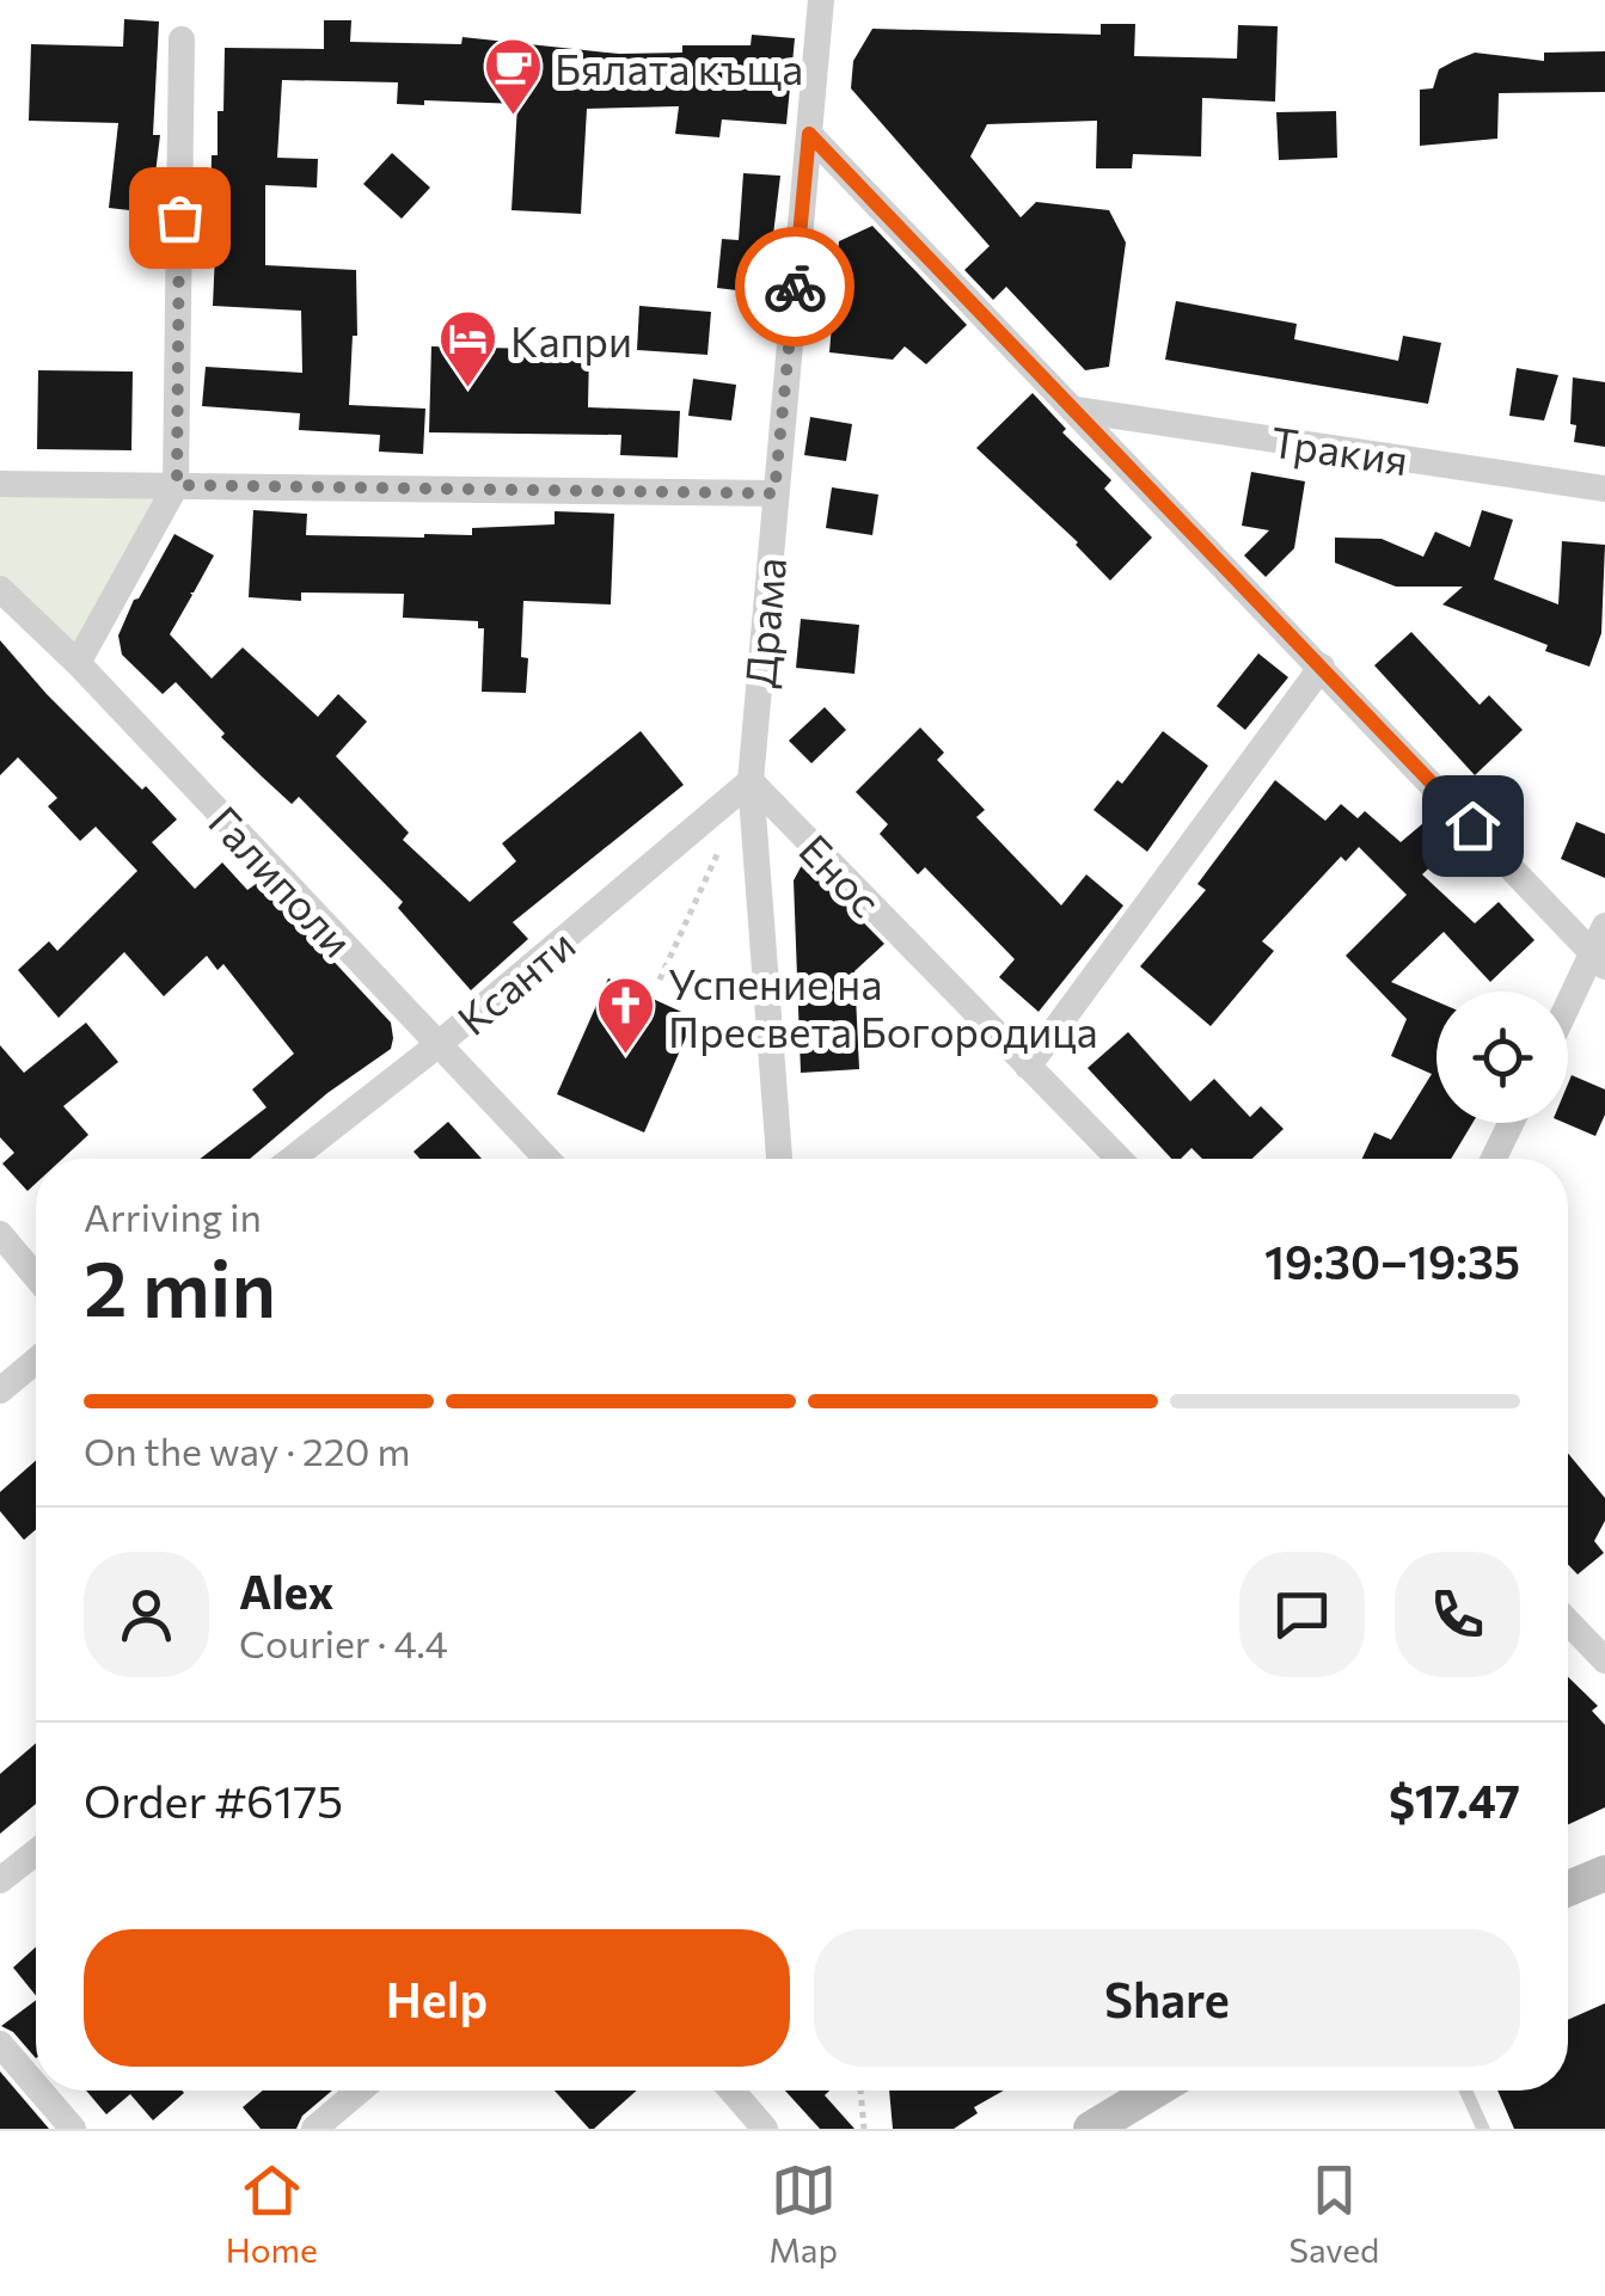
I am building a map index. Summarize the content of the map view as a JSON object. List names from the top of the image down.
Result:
{
  "streets": {
    "street": [
      "Тракия",
      "Драма",
      "Енос",
      "Галиполи",
      "Ксанти"
    ]
  },
  "crossings": [
    ["Драма", "Енос"],
    ["Драма", "Ксанти"],
    ["Енос", "Ксанти"],
    ["Галиполи", "Ксанти"]
  ],
  "places": {
    "cafe": ["Бялата къща"],
    "hotel": ["Капри"],
    "church": ["Успение на Пресвета Богородица"]
  },
  "page": {
    "heading": ["2 min", "Arriving in", "19:30–19:35"],
    "panel": [
      "Alex",
      "Courier · 4.4",
      "Order #6175",
      "$17.47"
    ],
    "bar": "On the way · 220 m",
    "buttons": ["Help", "Share"],
    "tabs": ["Home", "Map", "Saved"]
  }
}
